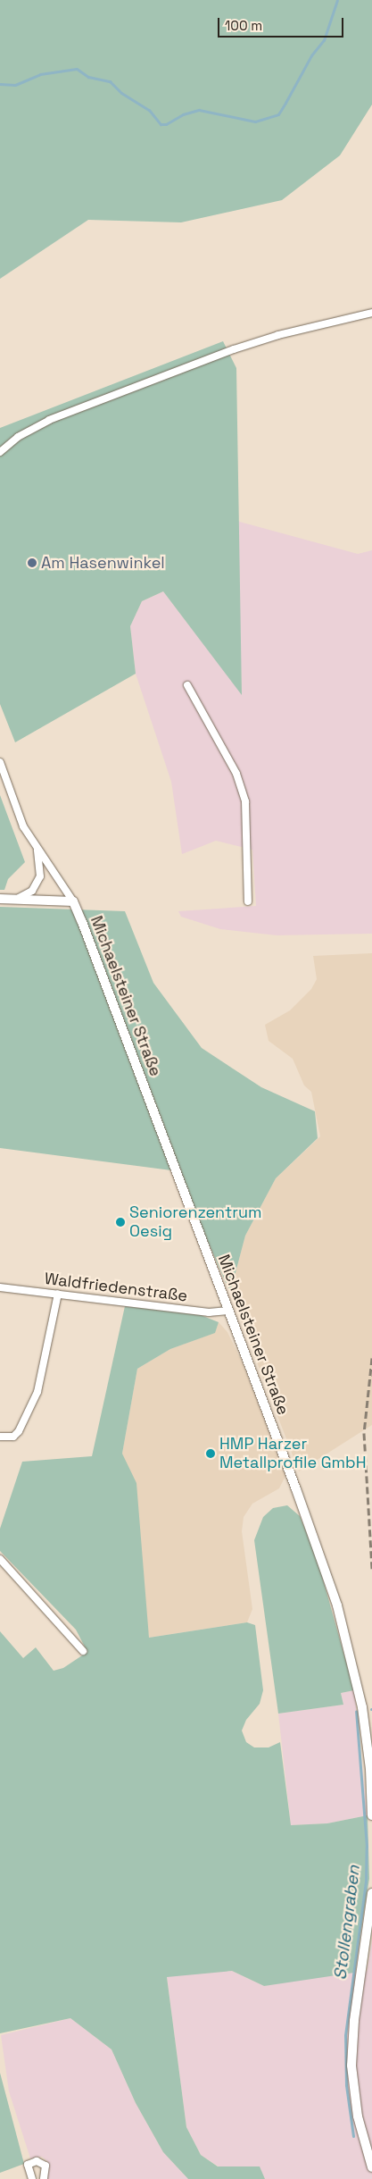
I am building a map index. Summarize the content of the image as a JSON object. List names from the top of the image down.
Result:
{
  "streets": {
    "street": ["Michaelsteiner Straße", "Waldfriedenstraße"]
  },
  "crossings": [
    ["Michaelsteiner Straße", "Waldfriedenstraße"]
  ],
  "water": ["Stollengraben"],
  "places": ["Am Hasenwinkel", "Seniorenzentrum Oesig", "HMP Harzer Metallprofile GmbH"],
  "scale_bar": "100 m"
}
